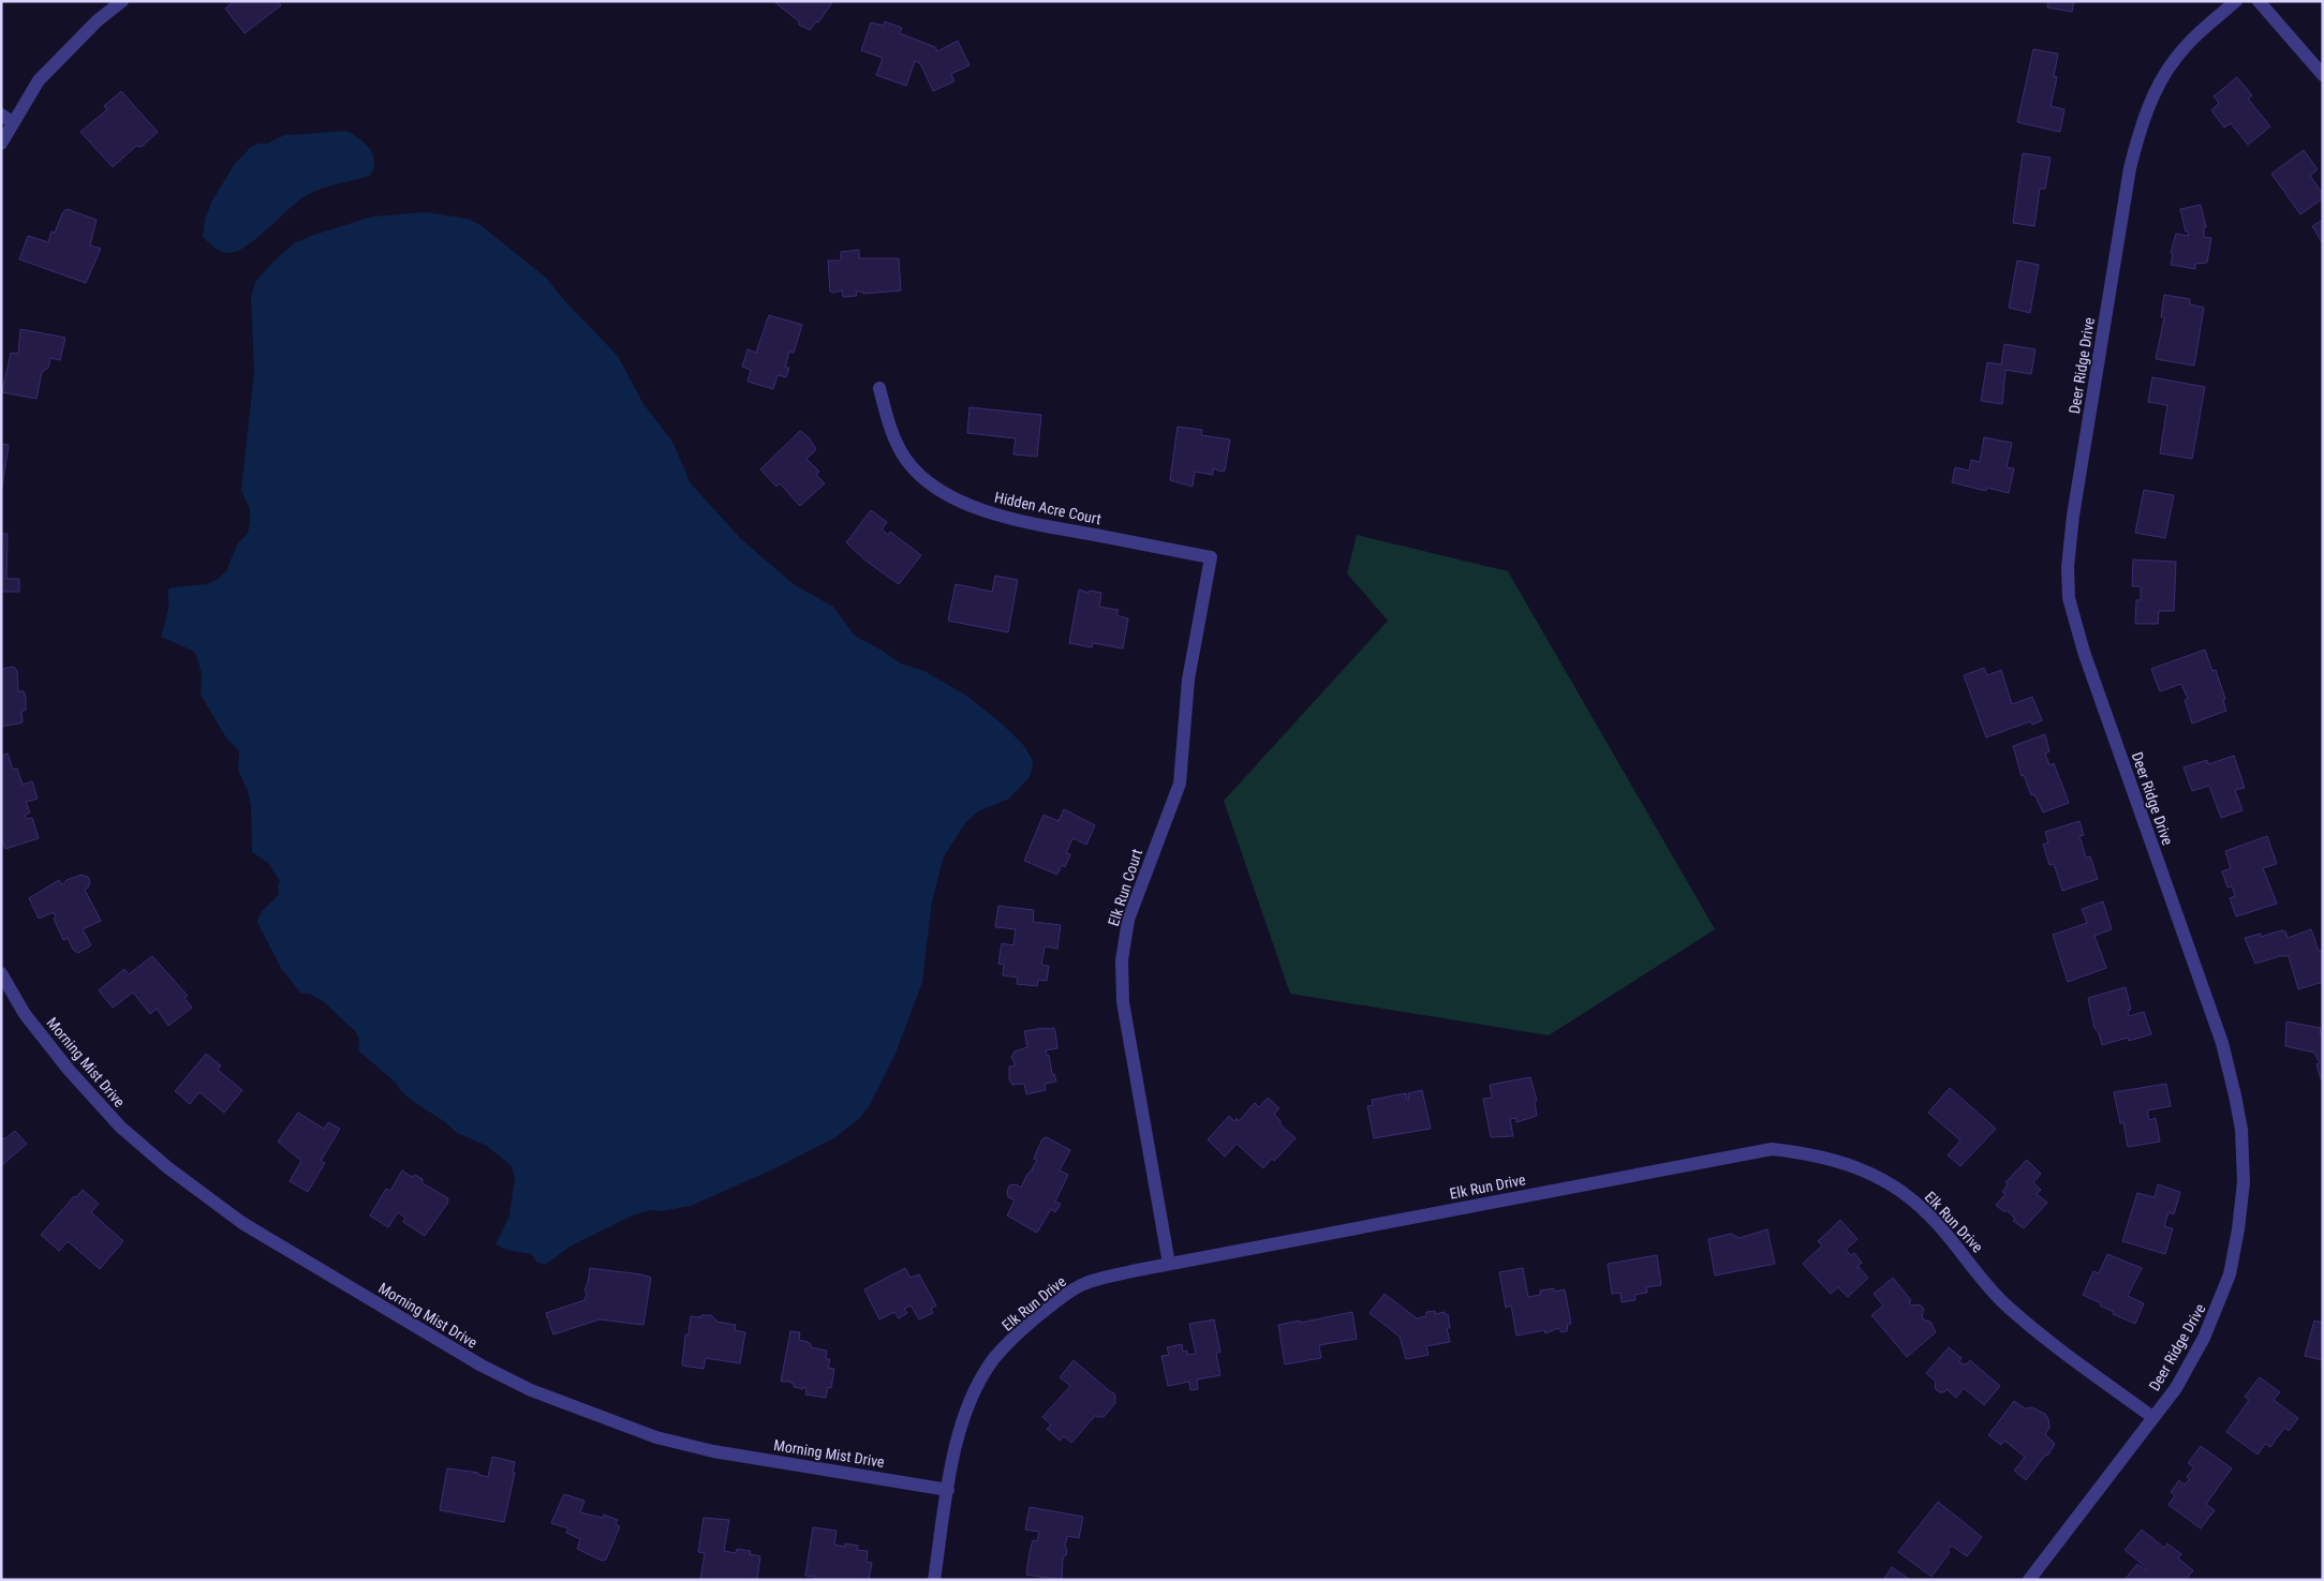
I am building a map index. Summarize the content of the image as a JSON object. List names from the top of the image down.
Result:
{
  "streets": {
    "street": [
      "Deer Ridge Drive",
      "Hidden Acre Court",
      "Elk Run Court",
      "Morning Mist Drive",
      "Elk Run Drive"
    ]
  },
  "crossings": [
    ["Deer Ridge Drive", "Elk Run Drive"],
    ["Hidden Acre Court", "Elk Run Court"],
    ["Elk Run Court", "Elk Run Drive"],
    ["Morning Mist Drive", "Elk Run Drive"]
  ]
}
